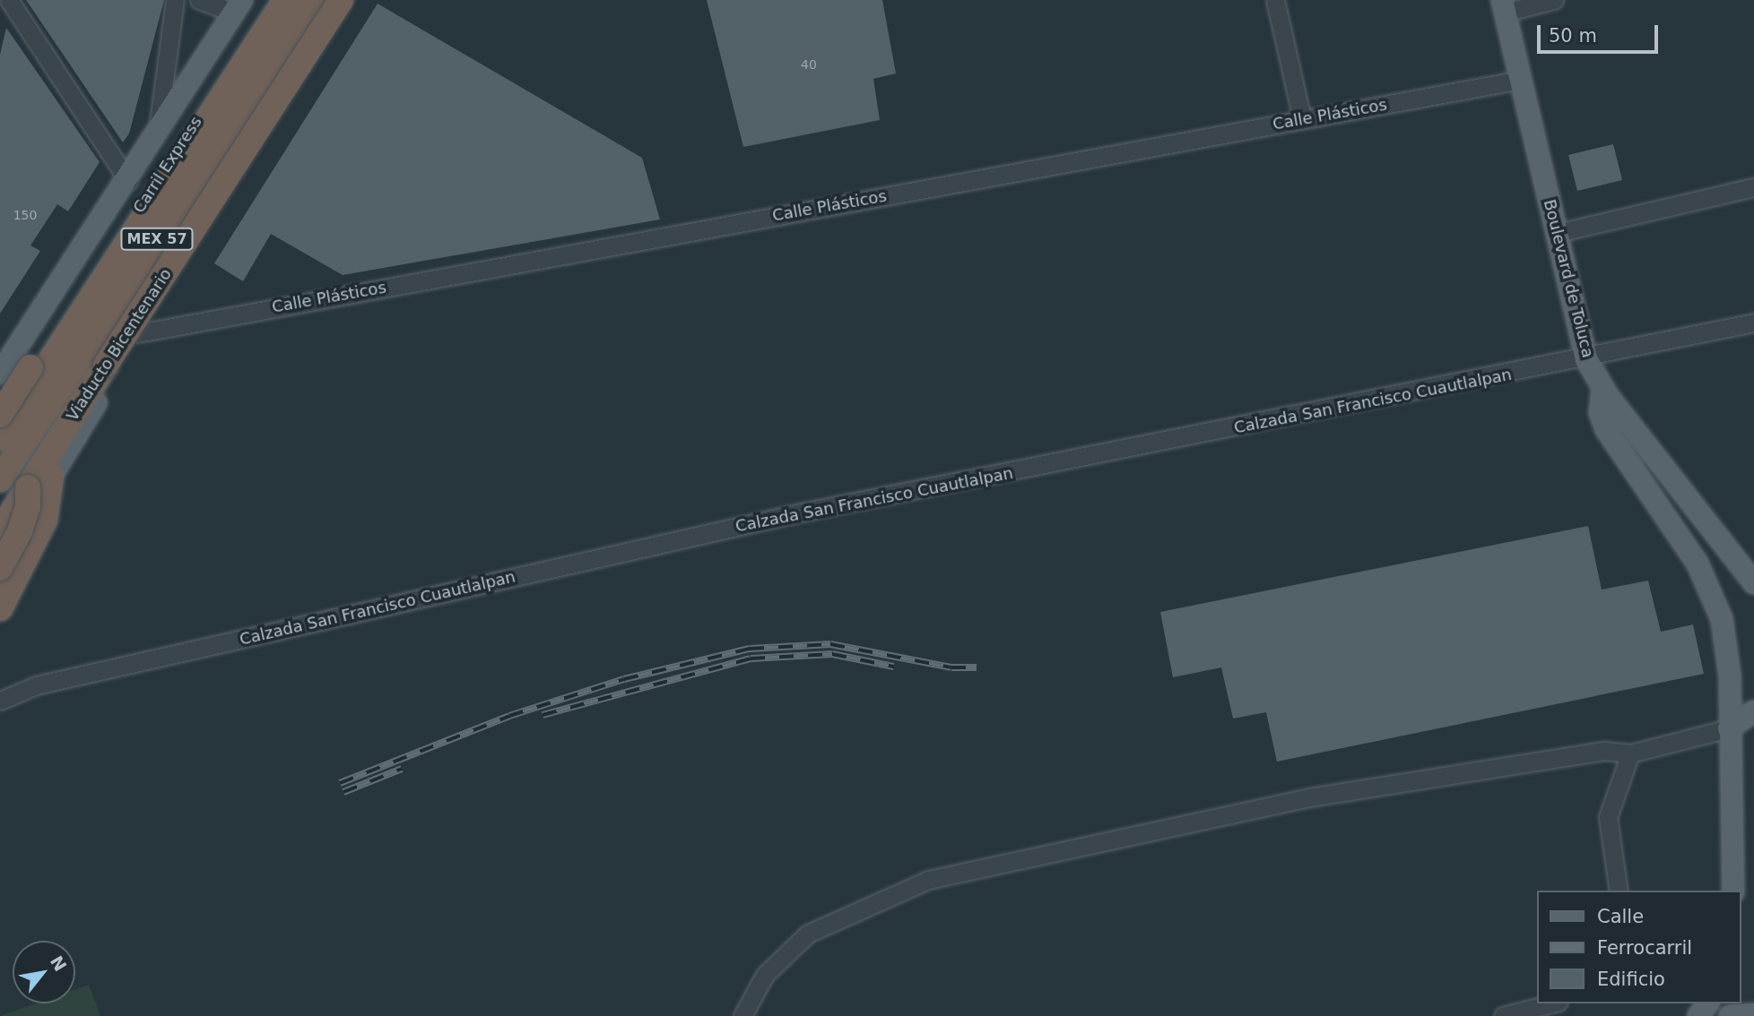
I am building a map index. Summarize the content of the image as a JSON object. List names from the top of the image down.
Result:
{
  "streets": {
    "highway": ["Carril Express", "MEX 57", "Viaducto Bicentenario"],
    "main road": ["Boulevard de Toluca"],
    "street": ["Calle Plásticos", "Calzada San Francisco Cuautlalpan"]
  },
  "crossings": [
    ["Calle Plásticos", "Boulevard de Toluca"],
    ["Boulevard de Toluca", "Calzada San Francisco Cuautlalpan"]
  ],
  "house_numbers": ["40", "150"],
  "legend": ["Calle", "Ferrocarril", "Edificio"],
  "scale_bar": "50 m",
  "north": "top right"
}
